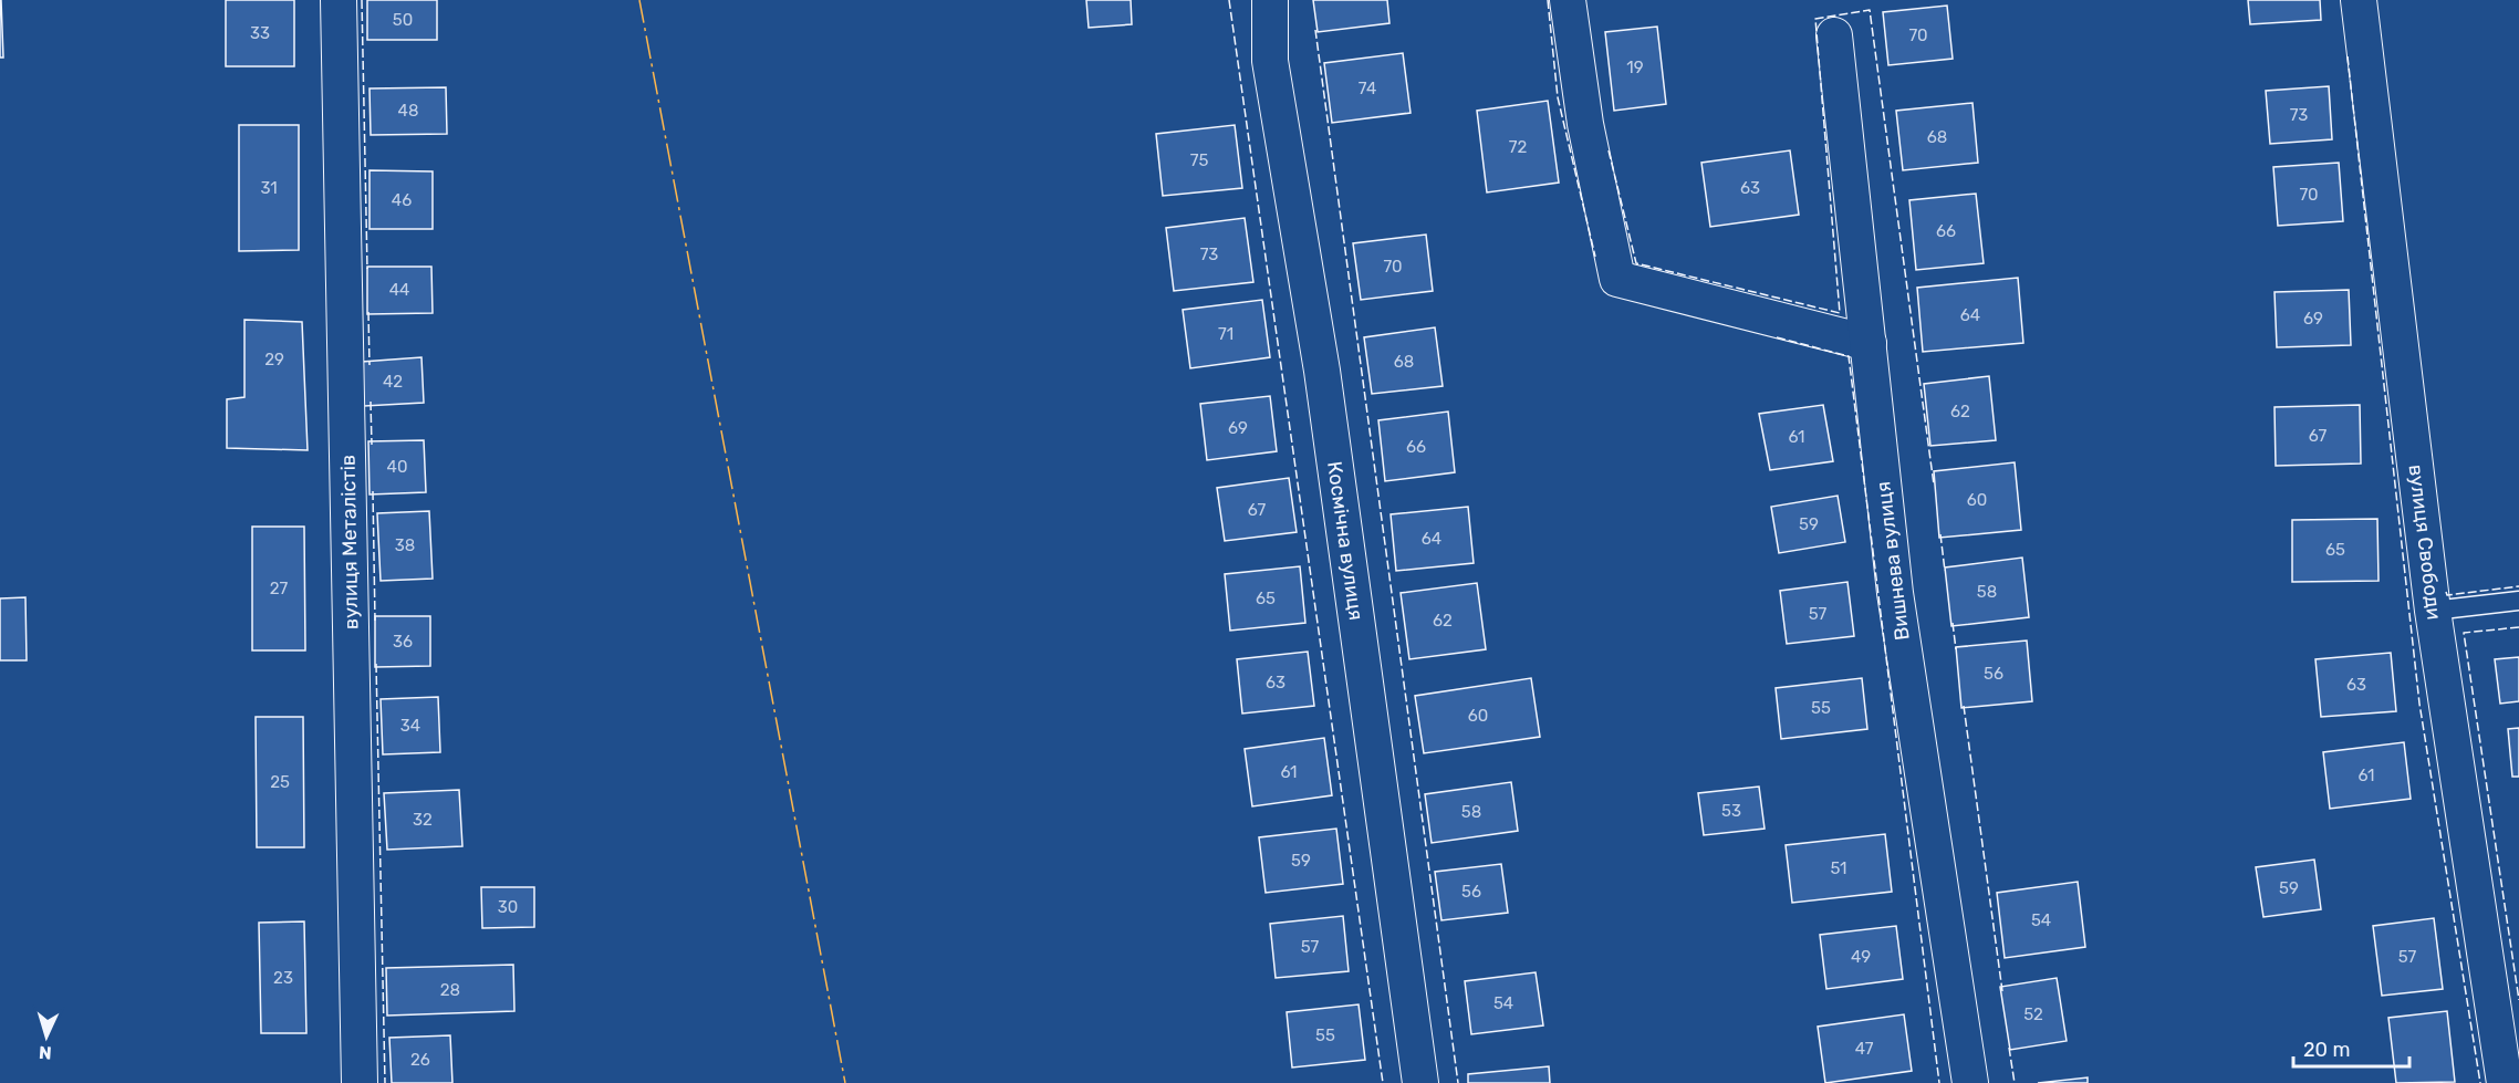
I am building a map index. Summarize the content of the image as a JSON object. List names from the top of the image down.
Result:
{
  "streets": {
    "street": [
      "Космічна вулиця",
      "вулиця Металістів",
      "вулиця Свободи",
      "Вишнева вулиця"
    ]
  },
  "house_numbers": [
    "50",
    "33",
    "70",
    "19",
    "74",
    "48",
    "73",
    "68",
    "72",
    "75",
    "31",
    "63",
    "70",
    "46",
    "66",
    "73",
    "70",
    "44",
    "64",
    "69",
    "71",
    "29",
    "68",
    "42",
    "62",
    "69",
    "67",
    "61",
    "66",
    "40",
    "60",
    "67",
    "59",
    "64",
    "38",
    "65",
    "27",
    "58",
    "65",
    "57",
    "62",
    "36",
    "56",
    "63",
    "63",
    "55",
    "60",
    "34",
    "61",
    "61",
    "25",
    "53",
    "58",
    "32",
    "59",
    "51",
    "59",
    "56",
    "30",
    "54",
    "57",
    "49",
    "57",
    "23",
    "28",
    "54",
    "52",
    "55",
    "47",
    "26"
  ],
  "scale_bar": "20 m",
  "north": "bottom"
}
